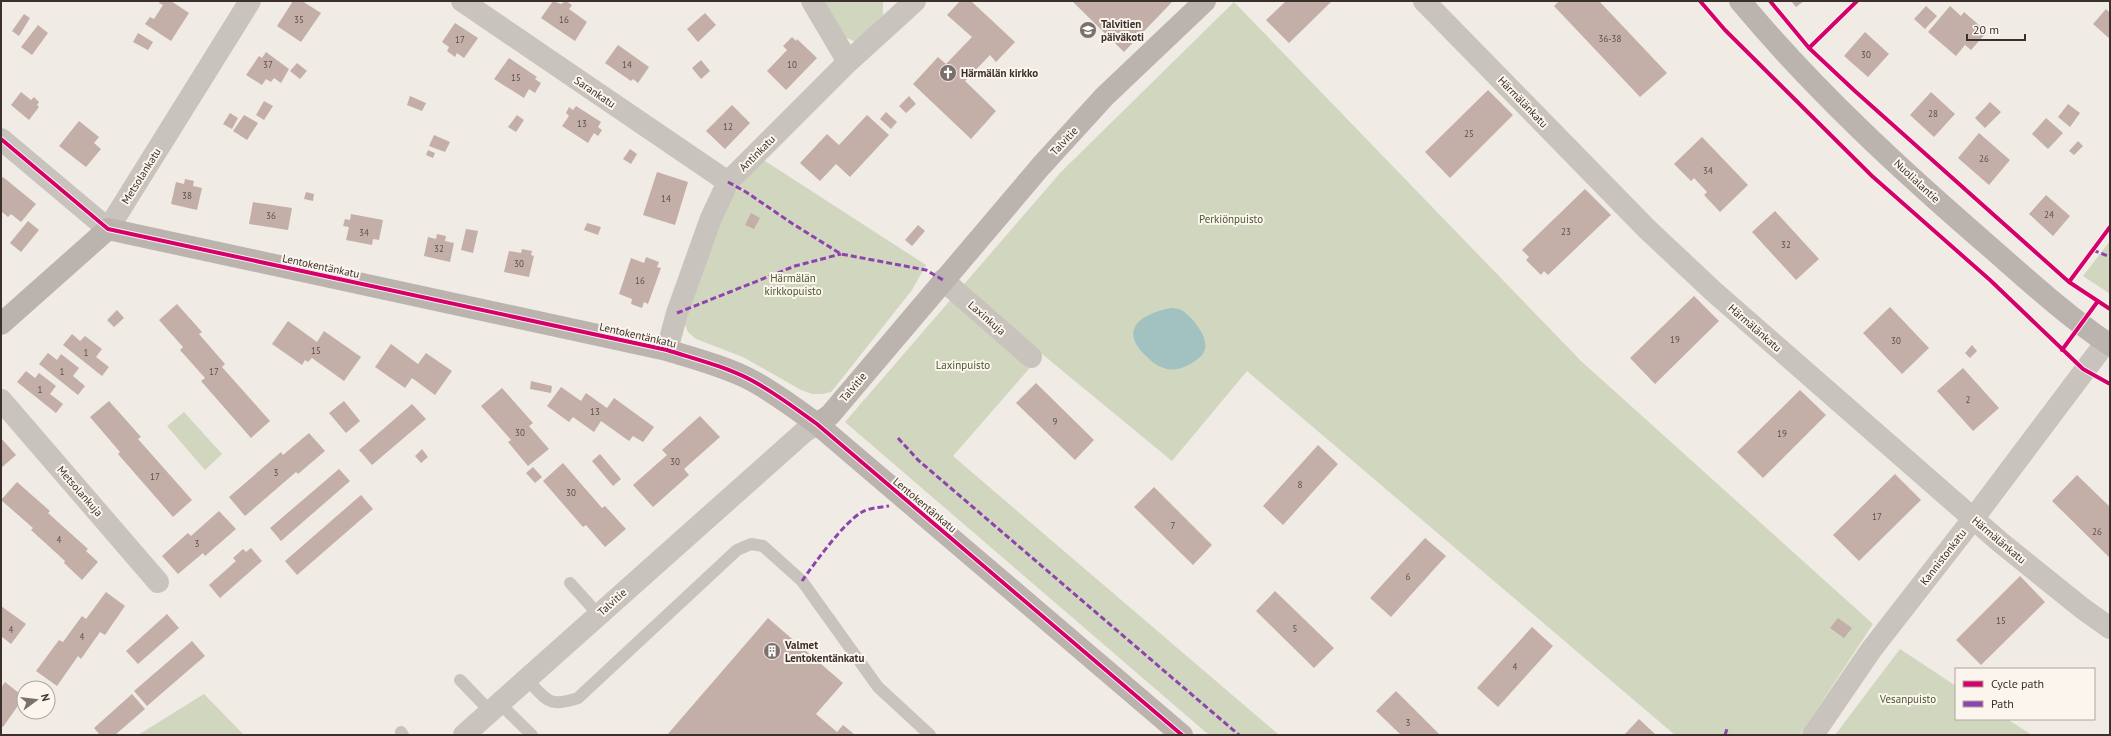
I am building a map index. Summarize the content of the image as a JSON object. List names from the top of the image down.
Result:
{
  "streets": {
    "street": [
      "Sarankatu",
      "Härmälänkatu",
      "Talvitie",
      "Antinkatu",
      "Metsolankatu",
      "Nuolialantie",
      "Lentokentänkatu",
      "Laxinkuja",
      "Metsolankuja",
      "Kannistonkatu"
    ]
  },
  "crossings": [
    ["Sarankatu", "Antinkatu"],
    ["Härmälänkatu", "Kannistonkatu"],
    ["Talvitie", "Lentokentänkatu"],
    ["Talvitie", "Laxinkuja"],
    ["Antinkatu", "Lentokentänkatu"],
    ["Metsolankatu", "Lentokentänkatu"],
    ["Nuolialantie", "Kannistonkatu"]
  ],
  "parks": [
    "Perkiönpuisto",
    "Härmälän kirkkopuisto",
    "Laxinpuisto",
    "Vesanpuisto"
  ],
  "places": {
    "school or university": ["Talvitien päiväkoti"],
    "church": ["Härmälän kirkko"],
    "building": ["Valmet Lentokentänkatu"]
  },
  "house_numbers": [
    "35",
    "16",
    "36-38",
    "17",
    "30",
    "37",
    "14",
    "10",
    "15",
    "28",
    "13",
    "12",
    "25",
    "26",
    "34",
    "38",
    "14",
    "24",
    "36",
    "23",
    "34",
    "32",
    "32",
    "30",
    "16",
    "19",
    "30",
    "15",
    "1",
    "1",
    "17",
    "1",
    "2",
    "13",
    "9",
    "30",
    "19",
    "30",
    "3",
    "17",
    "8",
    "30",
    "17",
    "7",
    "26",
    "4",
    "3",
    "6",
    "15",
    "5",
    "4",
    "4",
    "4",
    "3"
  ],
  "legend": ["Cycle path", "Path"],
  "scale_bar": "20 m",
  "north": "right"
}
